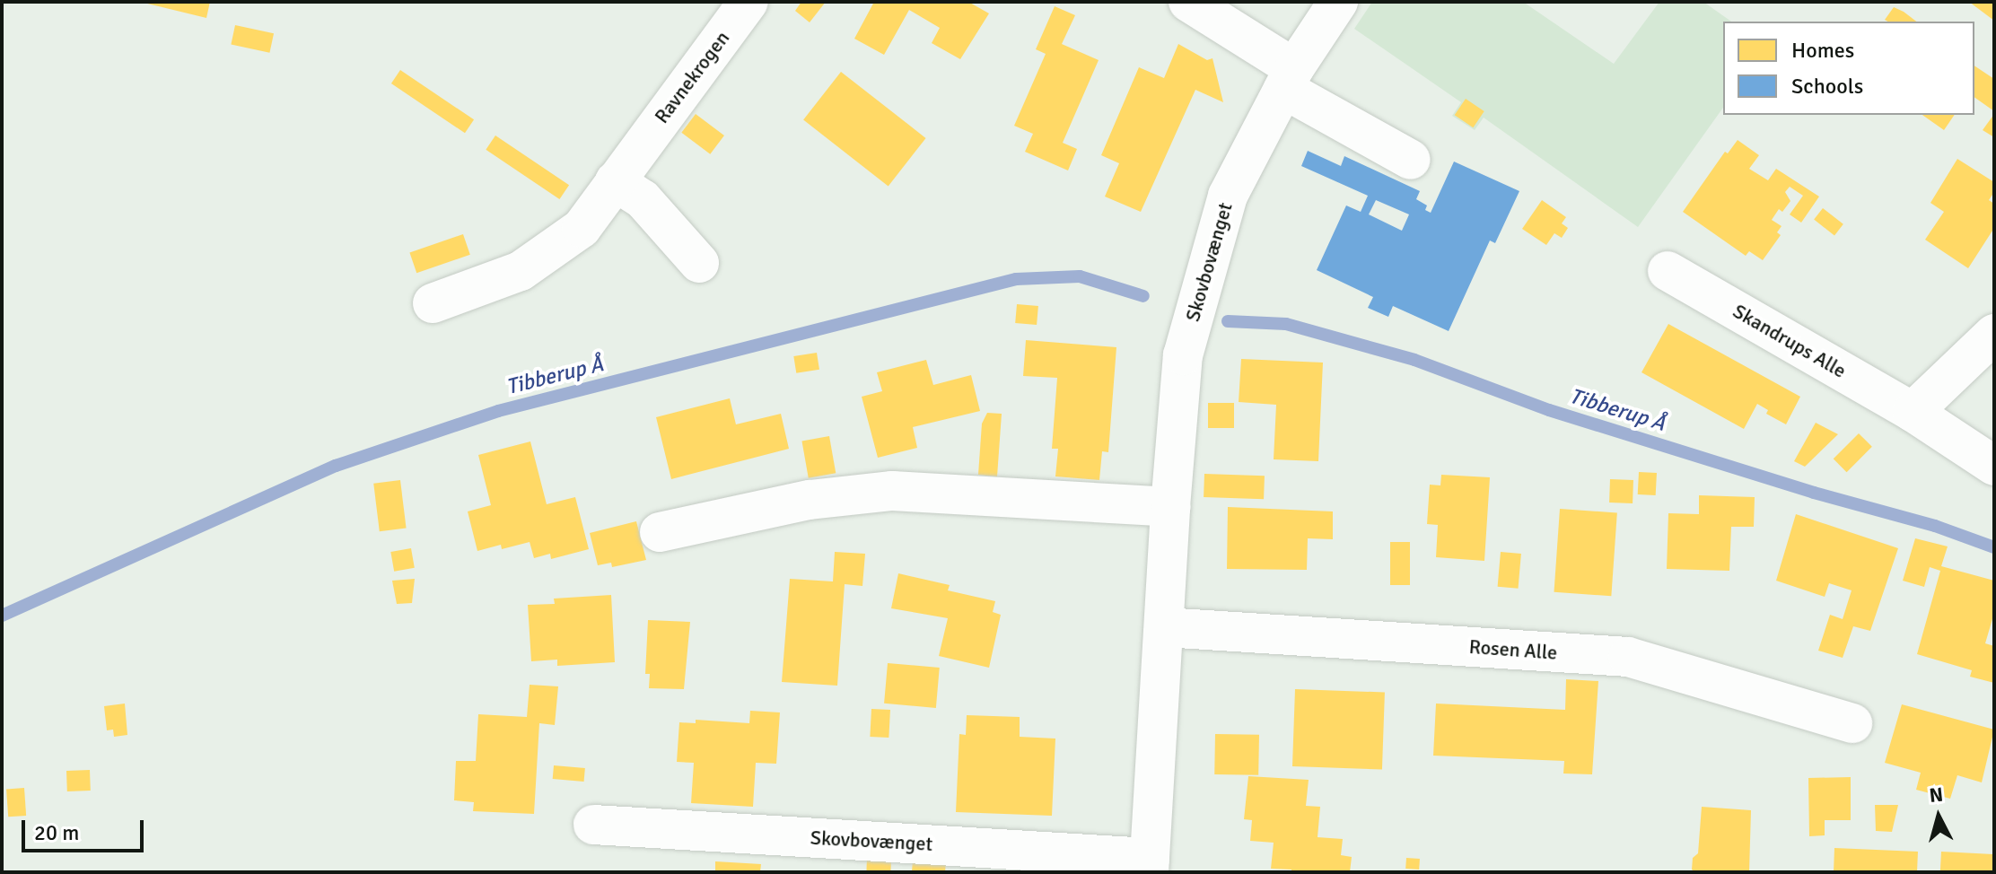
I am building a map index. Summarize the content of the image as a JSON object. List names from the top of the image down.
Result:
{
  "streets": {
    "street": [
      "Ravnekrogen",
      "Skovbovænget",
      "Skandrups Alle",
      "Rosen Alle"
    ]
  },
  "crossings": [
    ["Skovbovænget", "Rosen Alle"]
  ],
  "water": ["Tibberup Å"],
  "legend": ["Homes", "Schools"],
  "scale_bar": "20 m",
  "north": "top"
}
